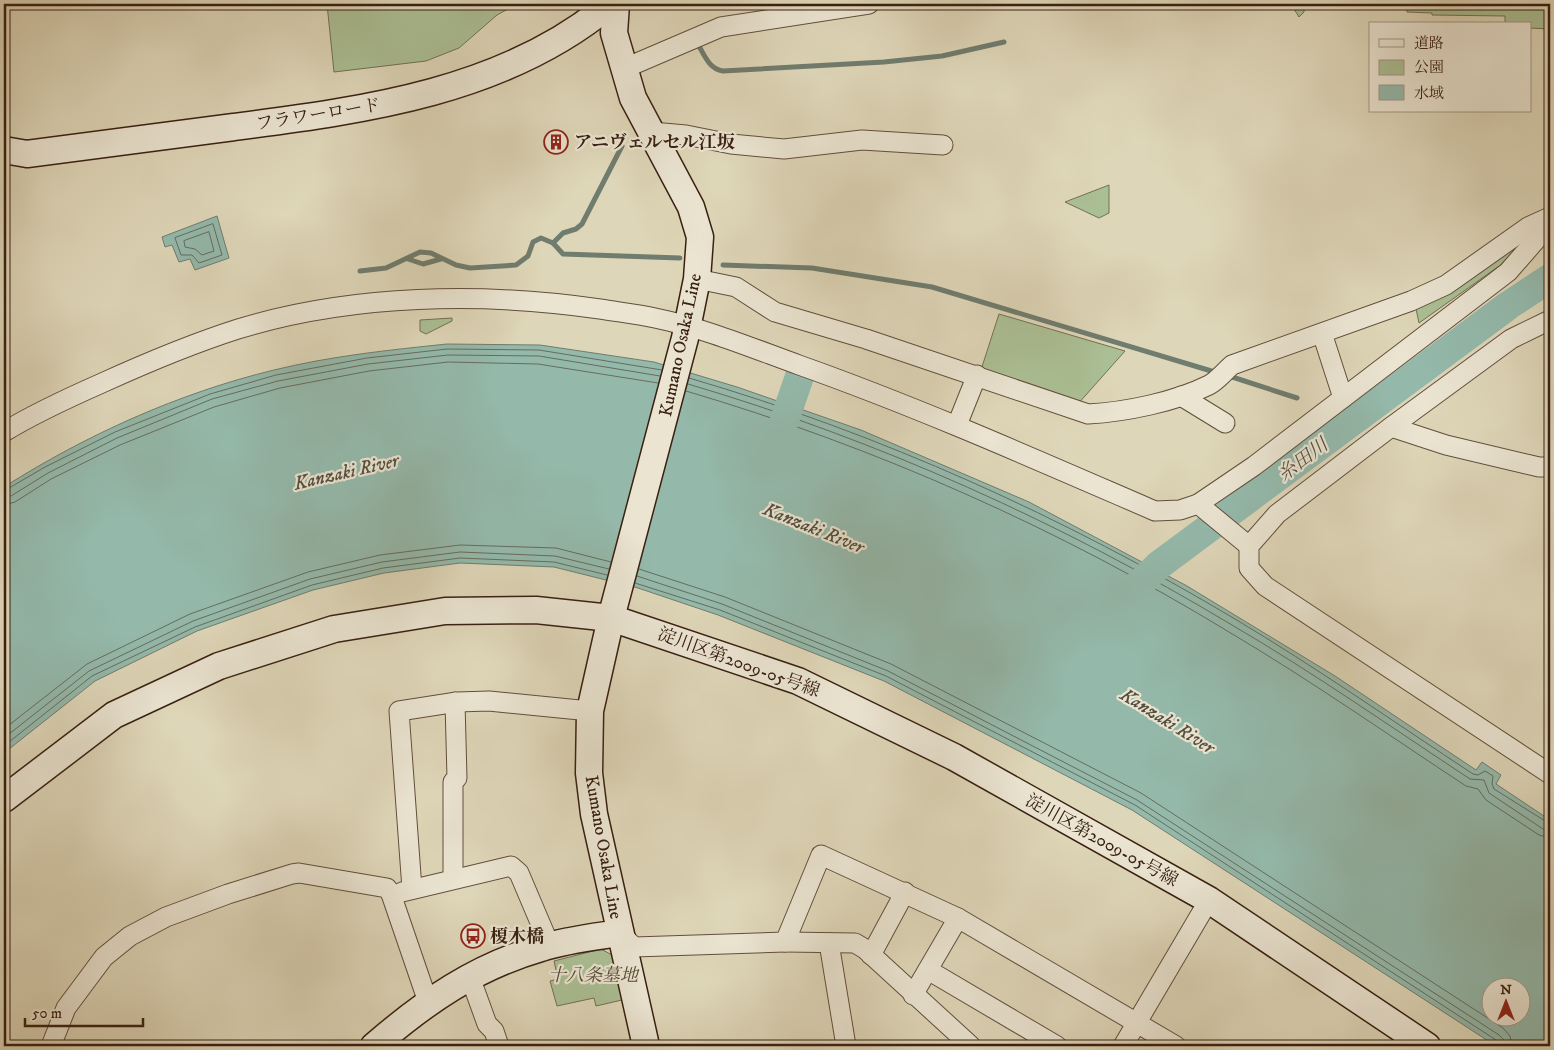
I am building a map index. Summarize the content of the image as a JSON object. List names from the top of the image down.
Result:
{
  "streets": {
    "street": ["フラワーロード", "Kumano Osaka Line", "淀川区第2009-05号線"]
  },
  "crossings": [
    ["Kumano Osaka Line", "淀川区第2009-05号線"]
  ],
  "water": ["糸田川", "Kanzaki River"],
  "parks": ["十八条墓地"],
  "places": {
    "building": ["アニヴェルセル江坂"],
    "bus stop": ["榎木橋"]
  },
  "legend": ["道路", "公園", "水域"],
  "scale_bar": "50 m",
  "north": "top"
}
